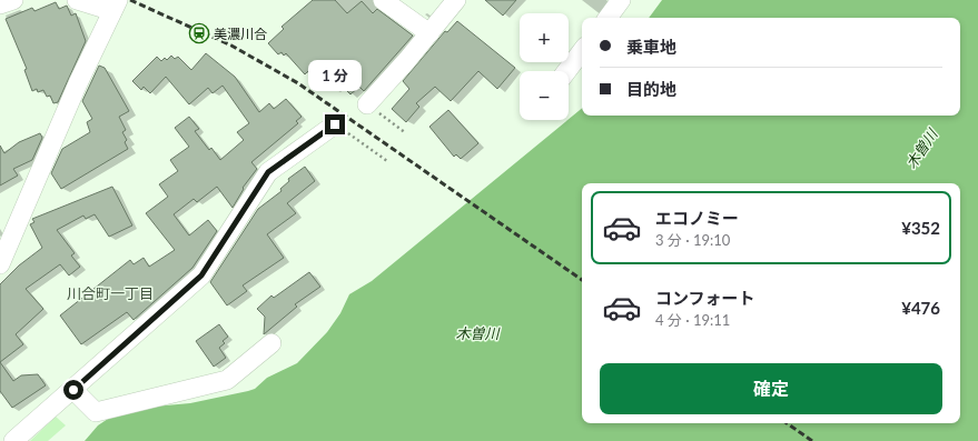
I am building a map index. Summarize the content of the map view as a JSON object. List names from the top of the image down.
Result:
{
  "districts": ["川合町一丁目"],
  "water": ["木曽川"],
  "places": {
    "station": ["美濃川合"]
  },
  "page": {
    "map_buttons": ["+", "−"],
    "banner": ["乗車地", "目的地"],
    "bubble": "1 分",
    "list": [
      {
        "name": "エコノミー",
        "note": "3 分 · 19:10",
        "value": "¥352"
      },
      {
        "name": "コンフォート",
        "note": "4 分 · 19:11",
        "value": "¥476"
      }
    ],
    "buttons": "確定"
  }
}
